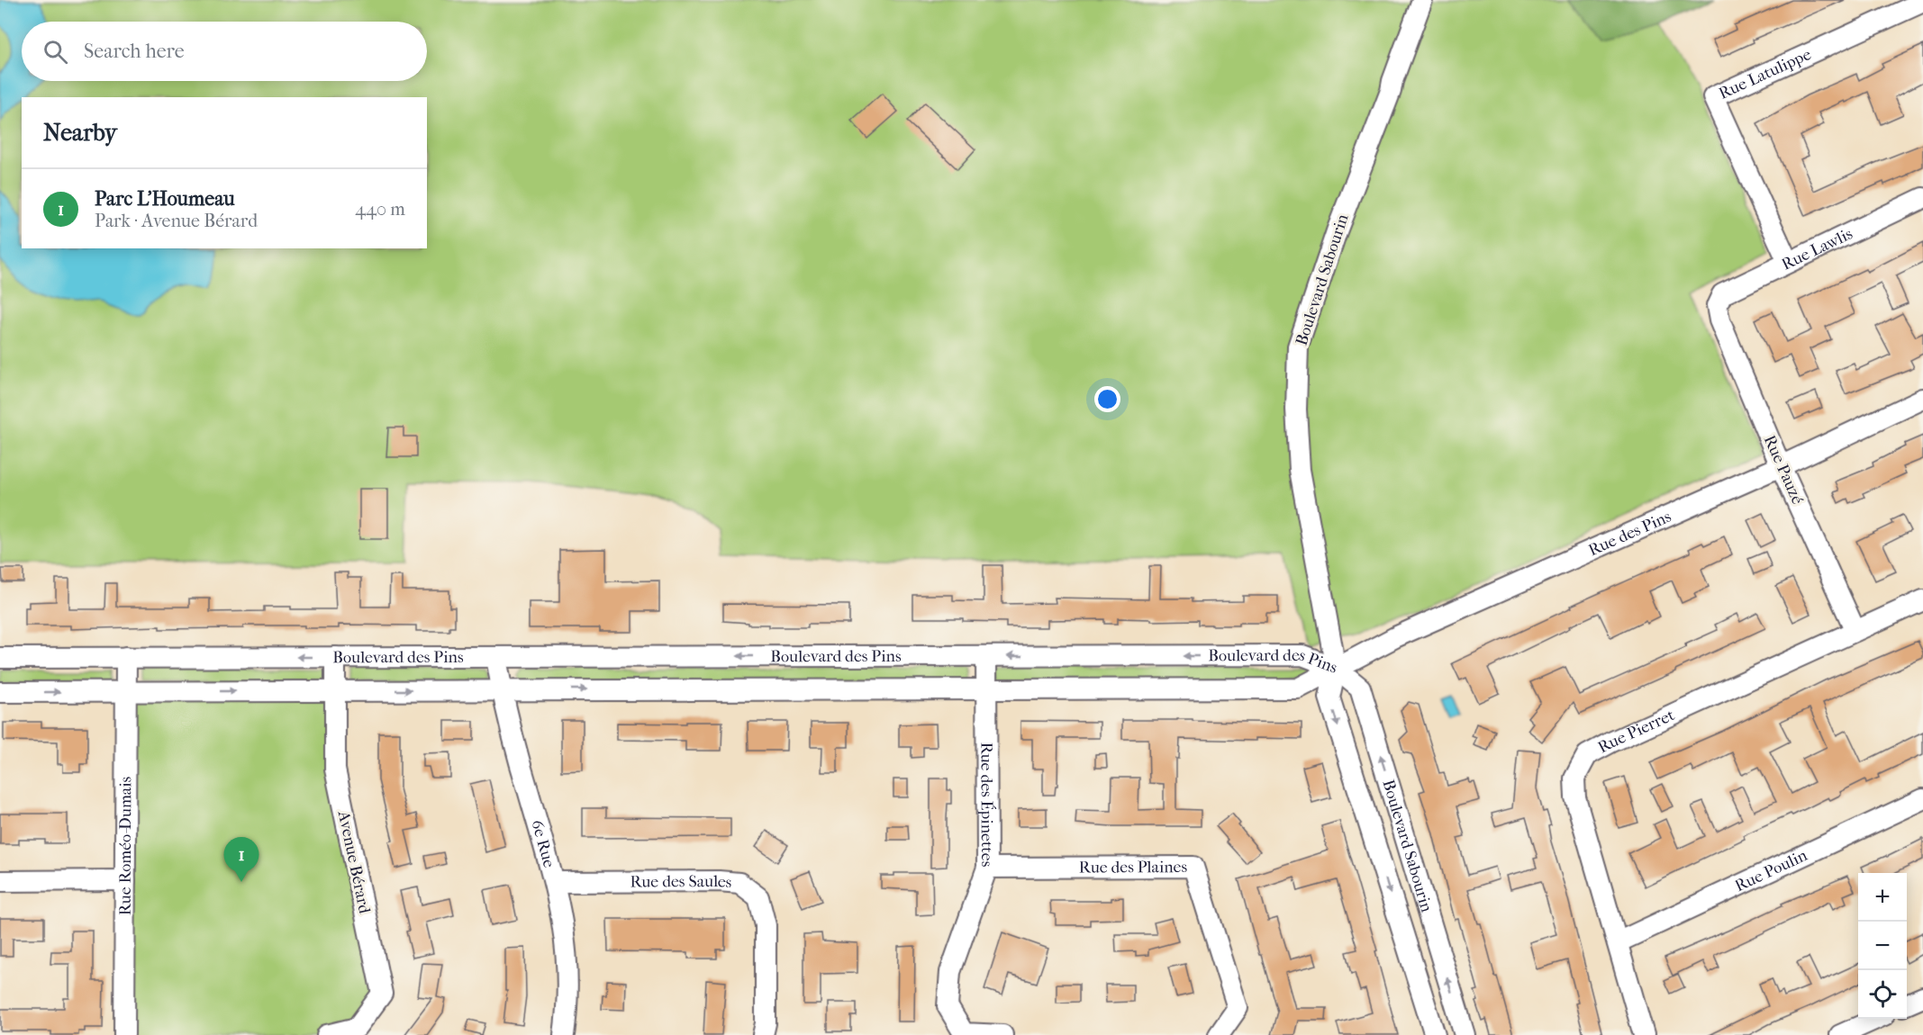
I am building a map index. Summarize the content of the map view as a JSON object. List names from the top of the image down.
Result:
{
  "streets": {
    "street": [
      "Rue Latulippe",
      "Rue Lawlis",
      "Boulevard Sabourin",
      "Rue Pauzé",
      "Rue des Pins",
      "Boulevard des Pins",
      "Rue Pierret",
      "Rue des Épinettes",
      "6e Rue",
      "Rue Roméo-Dumais",
      "Avenue Bérard",
      "Rue des Plaines",
      "Rue Poulin",
      "Rue des Saules"
    ]
  },
  "crossings": [
    ["Rue Latulippe", "Rue Lawlis"],
    ["Rue Lawlis", "Rue Pauzé"],
    ["Boulevard Sabourin", "Rue des Pins"],
    ["Boulevard Sabourin", "Boulevard des Pins"],
    ["Rue Pauzé", "Rue des Pins"],
    ["Rue Pauzé", "Rue Pierret"],
    ["Rue des Pins", "Boulevard des Pins"],
    ["Boulevard des Pins", "Rue des Épinettes"],
    ["Boulevard des Pins", "6e Rue"],
    ["Boulevard des Pins", "Rue Roméo-Dumais"],
    ["Boulevard des Pins", "Avenue Bérard"],
    ["Rue Pierret", "Rue Poulin"],
    ["Rue des Épinettes", "Rue des Plaines"],
    ["6e Rue", "Rue des Saules"]
  ],
  "page": {
    "search": "Search here",
    "heading": "Nearby",
    "list": [
      {
        "mark": "1",
        "name": "Parc L'Houmeau",
        "note": "Park · Avenue Bérard",
        "value": "440 m"
      }
    ],
    "pins": "1",
    "map_buttons": ["+", "−"]
  }
}
